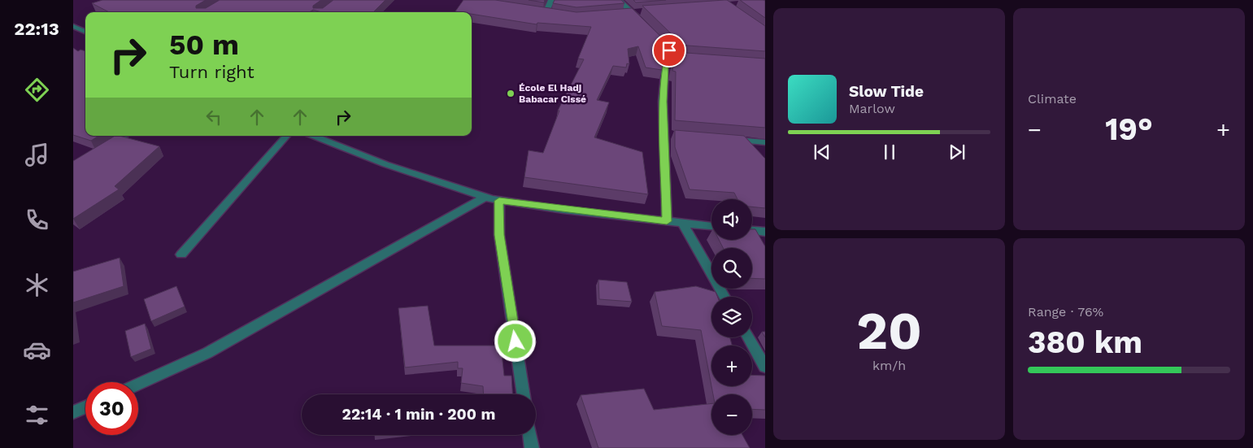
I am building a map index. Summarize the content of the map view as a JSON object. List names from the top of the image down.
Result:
{
  "places": ["École El Hadj Babacar Cissé"],
  "page": {
    "tabs": "22:13",
    "tile": [
      "Climate",
      ["20", "km/h"],
      ["Range · 76%", "380 km"]
    ],
    "turn": ["50 m", "Turn right"],
    "song": ["Slow Tide", "Marlow"],
    "heat": ["−", "19°", "+"],
    "map_buttons": ["+", "−"],
    "limit": "30",
    "trip": "22:14 · 1 min · 200 m"
  }
}
